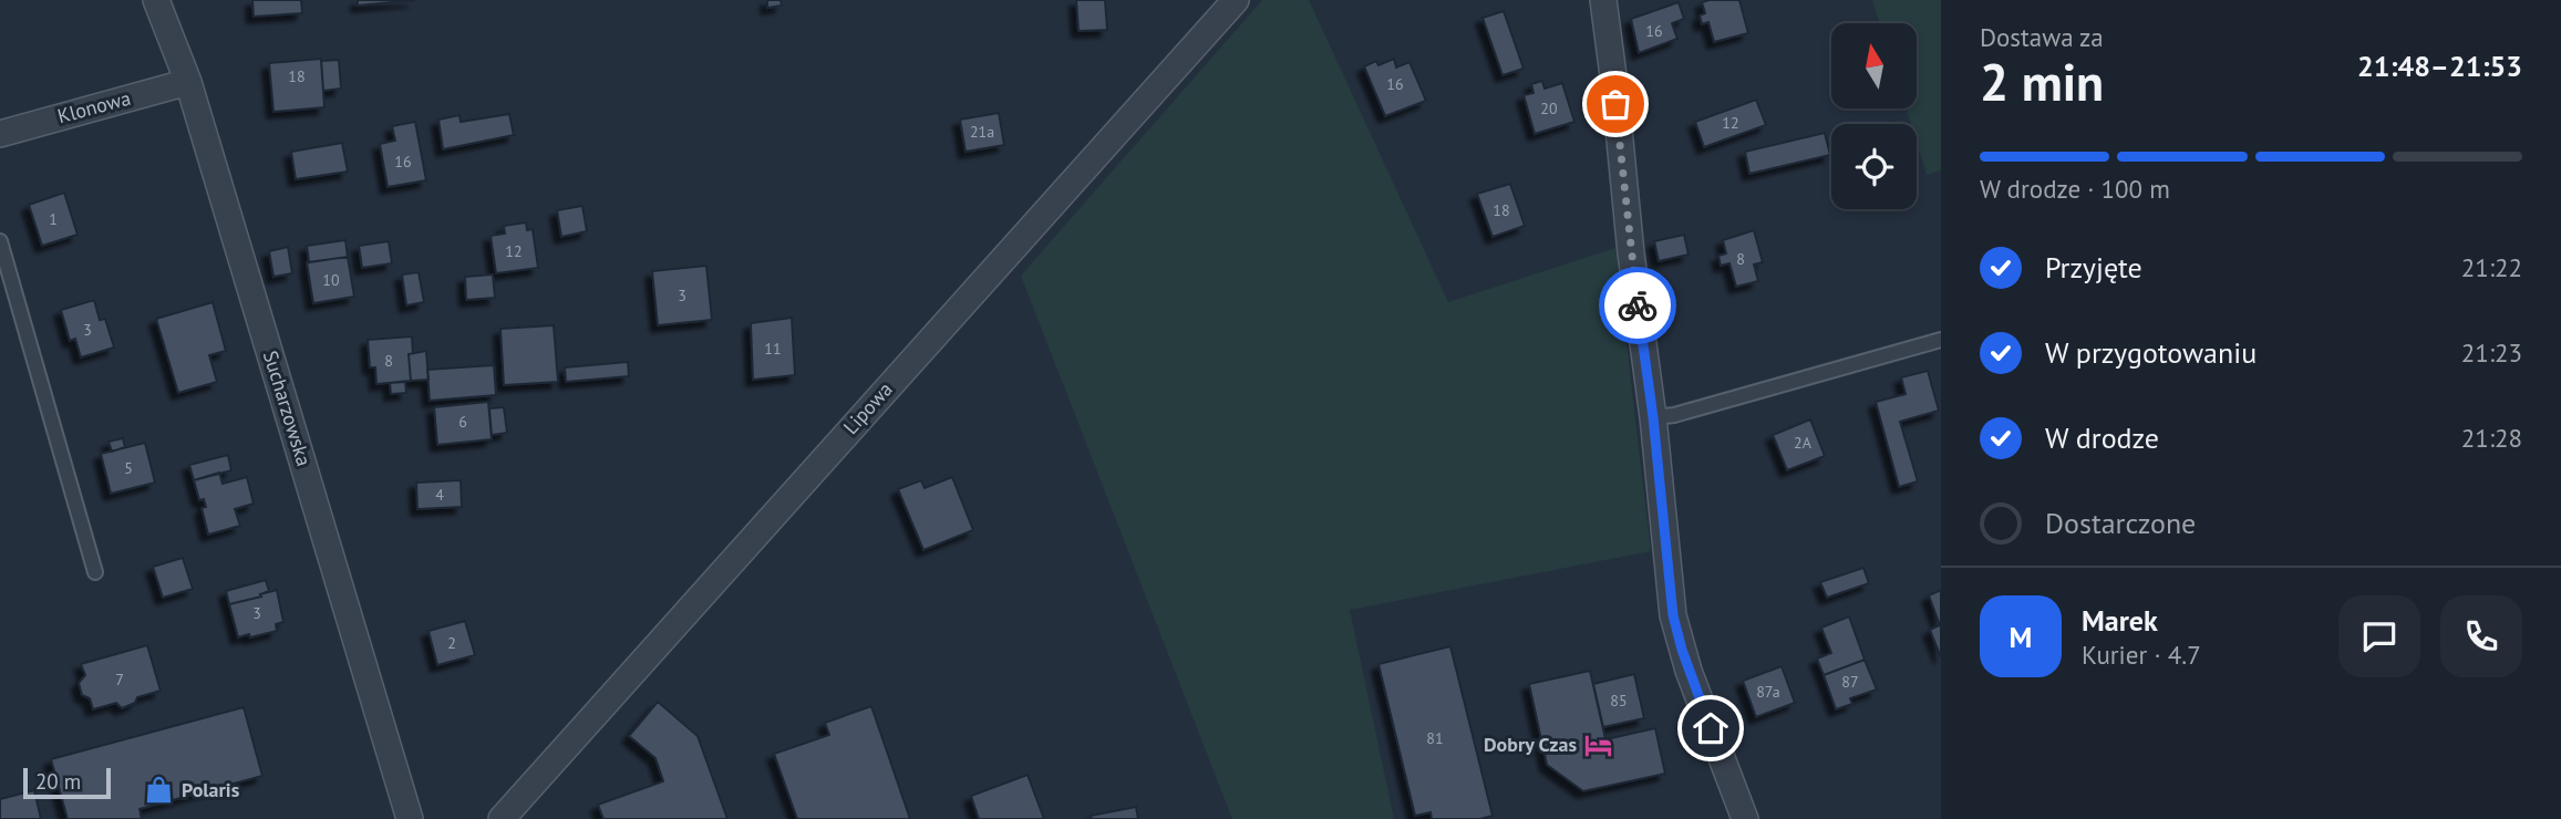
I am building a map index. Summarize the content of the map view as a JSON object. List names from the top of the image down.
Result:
{
  "streets": {
    "street": ["Klonowa", "Sucharzowska", "Lipowa"]
  },
  "crossings": [
    ["Klonowa", "Sucharzowska"]
  ],
  "places": {
    "hotel": ["Dobry Czas"],
    "shop": ["Polaris"]
  },
  "house_numbers": [
    "16",
    "18",
    "16",
    "20",
    "12",
    "21a",
    "16",
    "18",
    "1",
    "12",
    "8",
    "10",
    "3",
    "3",
    "11",
    "8",
    "6",
    "2A",
    "5",
    "4",
    "3",
    "2",
    "7",
    "87",
    "87a",
    "85",
    "81"
  ],
  "scale_bar": "20 m",
  "north": "top",
  "page": {
    "heading": ["2 min", "Dostawa za", "21:48–21:53"],
    "panel": ["Marek", "Kurier · 4.7"],
    "bar": "W drodze · 100 m",
    "list": [
      ["Przyjęte", "21:22"],
      ["W przygotowaniu", "21:23"],
      ["W drodze", "21:28"],
      "Dostarczone"
    ],
    "round": "M",
    "scale": "20 m"
  }
}
